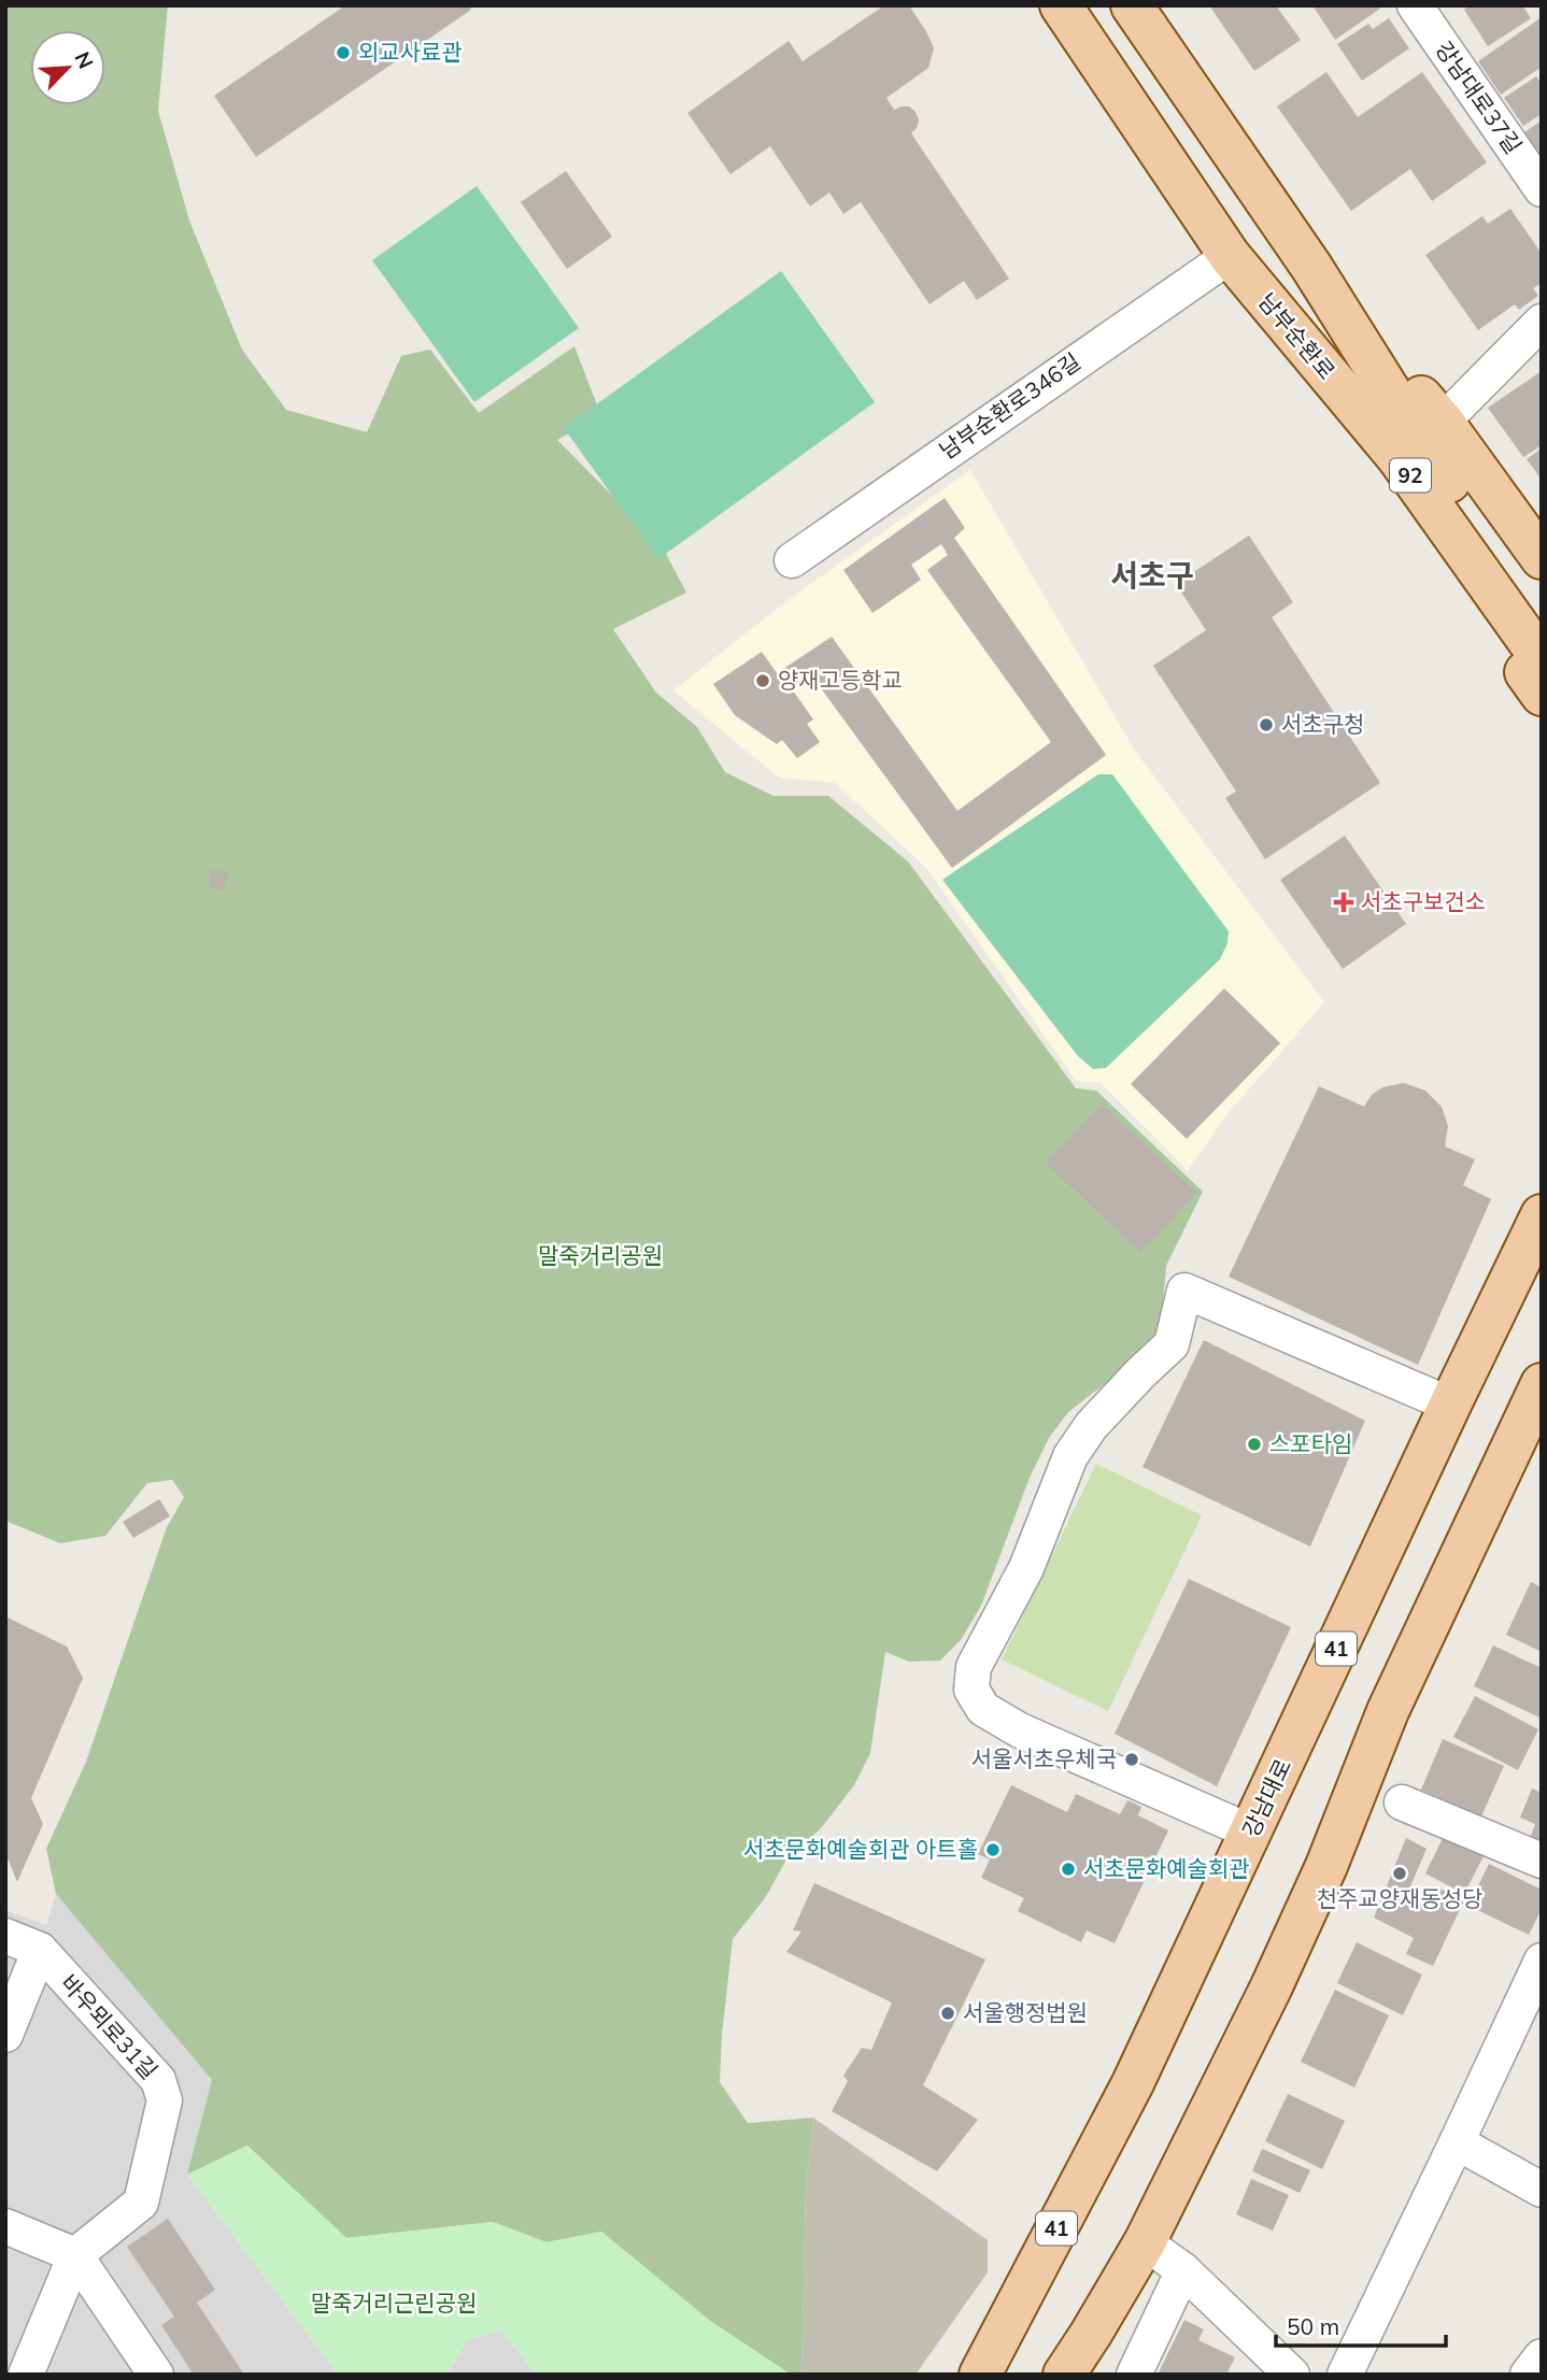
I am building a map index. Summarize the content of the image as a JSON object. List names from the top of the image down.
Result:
{
  "streets": {
    "main road": [
      "남부순환로",
      "92",
      "41",
      "강남대로"
    ],
    "street": ["강남대로37길", "남부순환로346길", "바우뫼로31길"]
  },
  "crossings": [
    ["남부순환로", "남부순환로346길"]
  ],
  "districts": ["서초구"],
  "parks": ["말죽거리공원", "말죽거리근린공원"],
  "places": {
    "other": [
      "외교사료관",
      "양재고등학교",
      "서초구청",
      "스포타임",
      "서울서초우체국",
      "서초문화예술회관 아트홀",
      "서초문화예술회관",
      "천주교양재동성당",
      "서울행정법원"
    ],
    "health": ["서초구보건소"]
  },
  "scale_bar": "50 m",
  "north": "top right"
}
